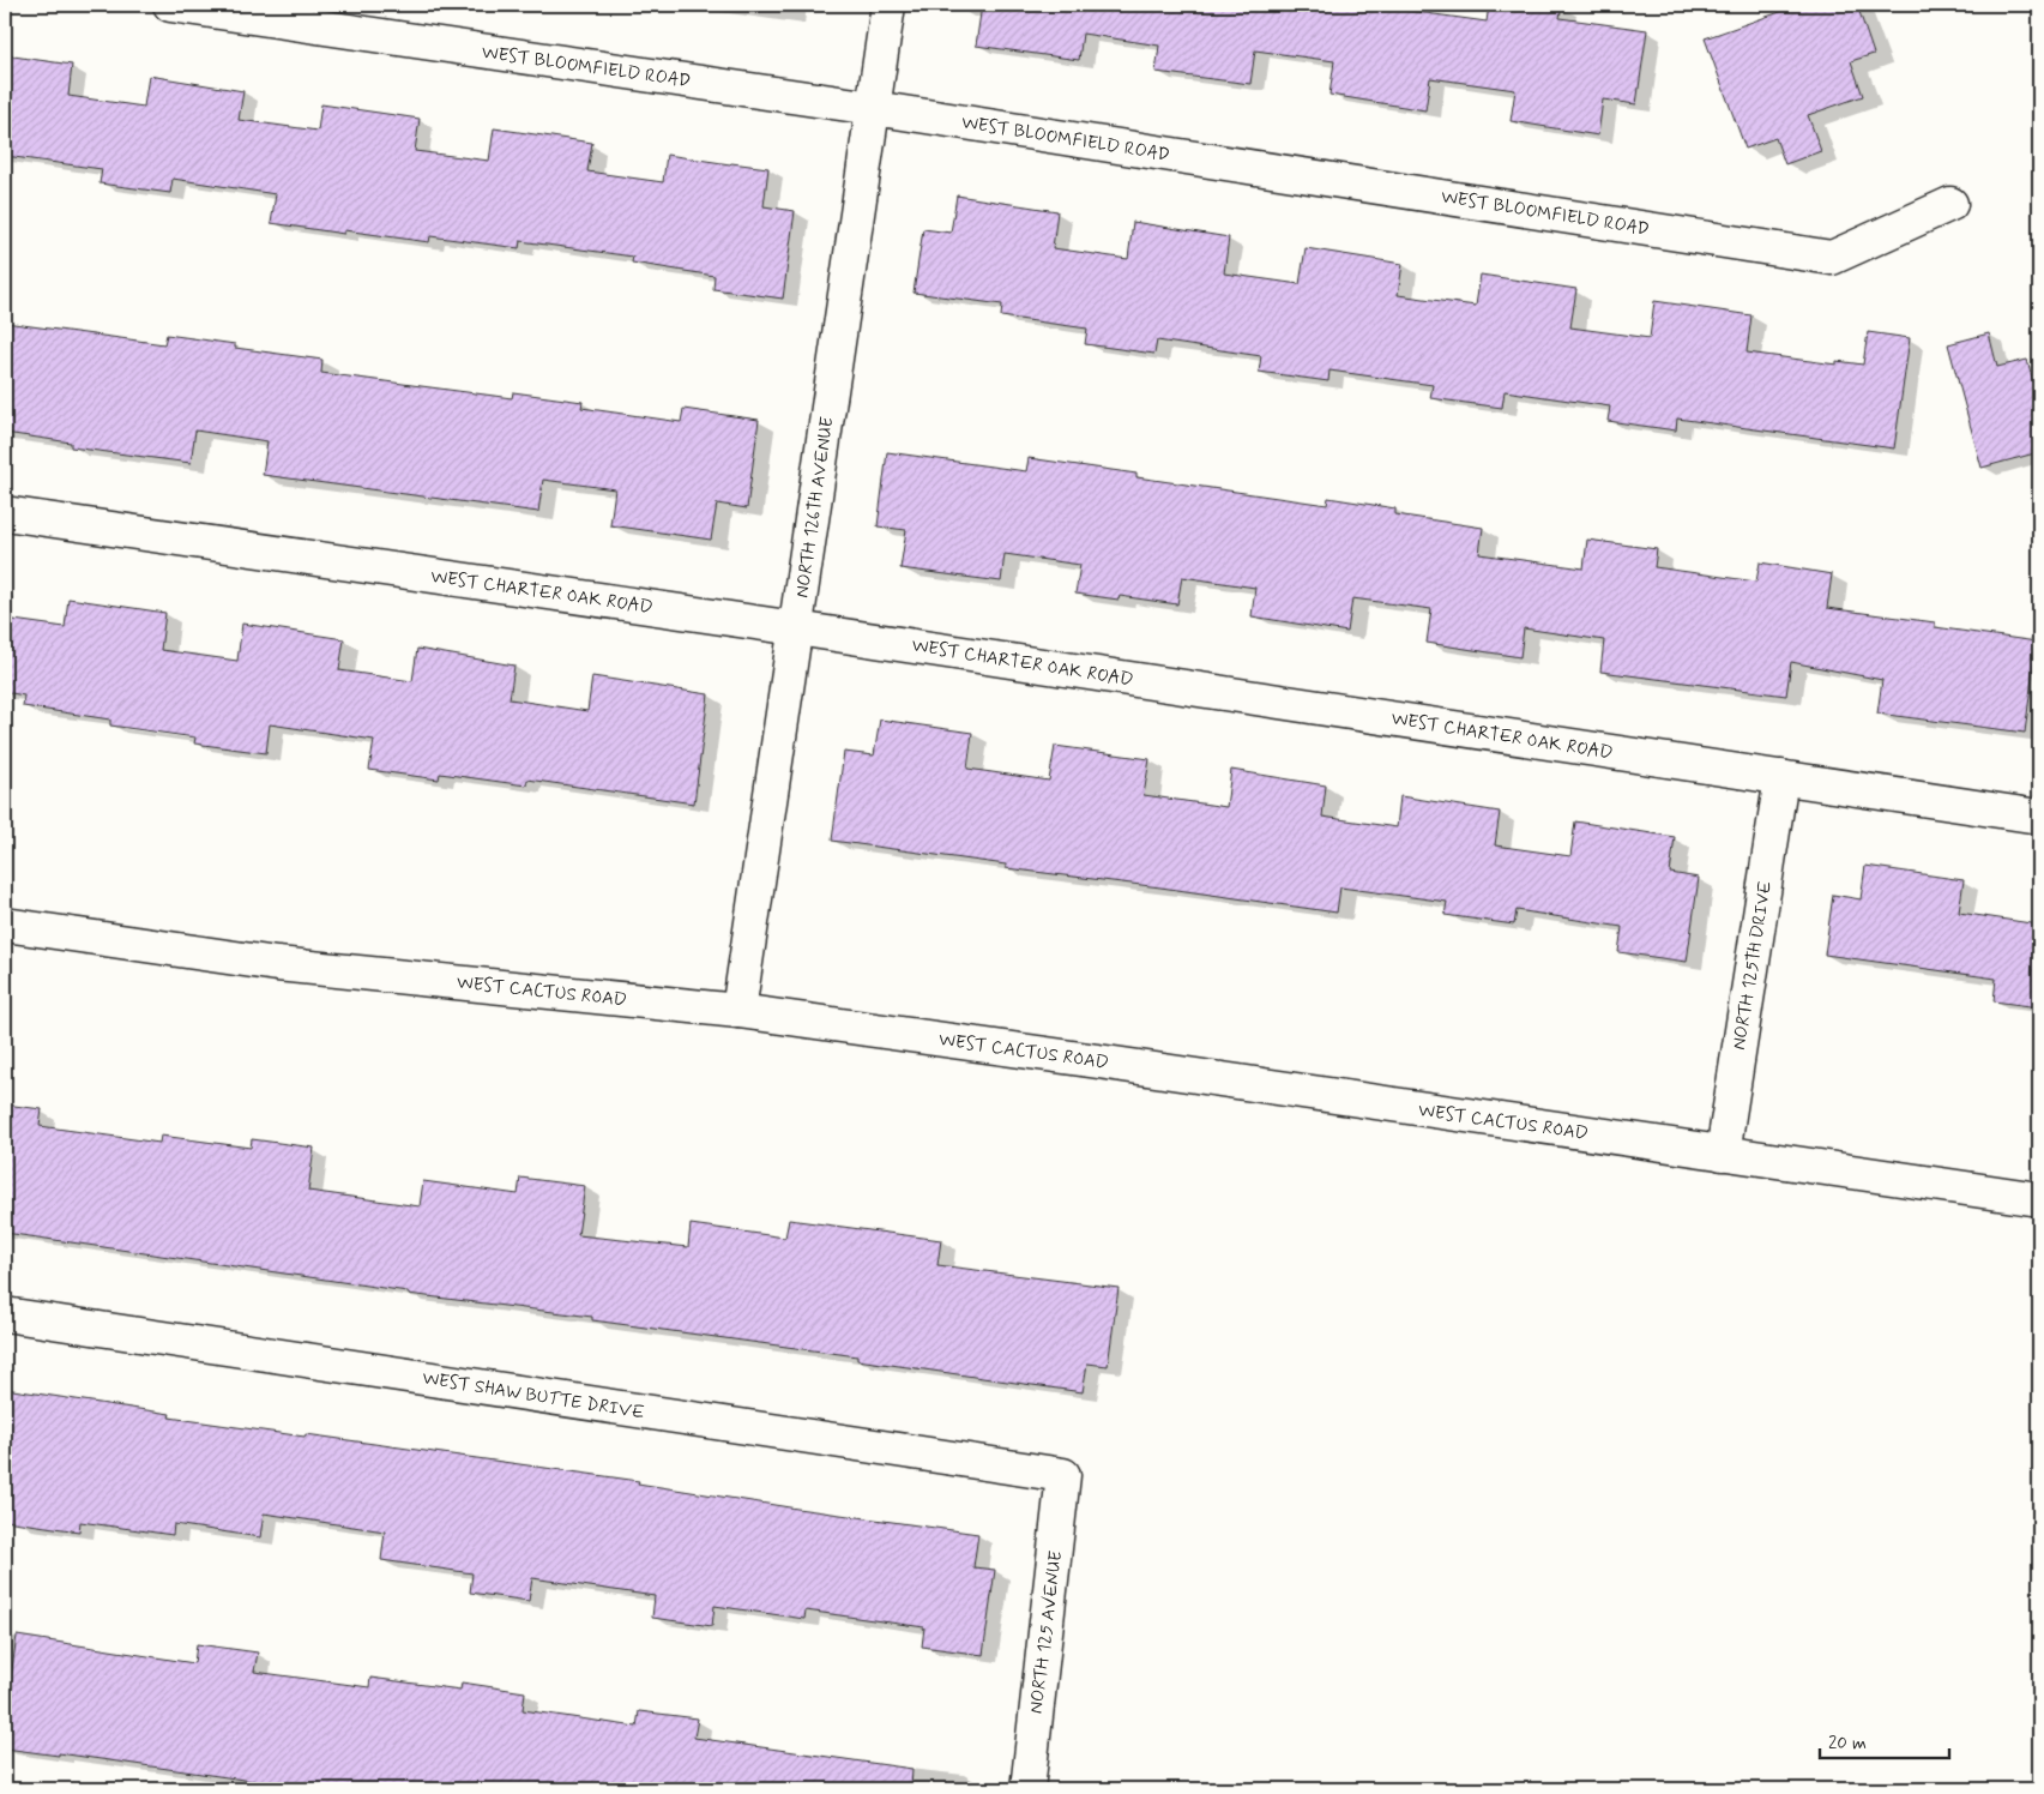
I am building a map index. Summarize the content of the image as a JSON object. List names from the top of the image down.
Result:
{
  "streets": {
    "street": [
      "WEST BLOOMFIELD ROAD",
      "NORTH 126TH AVENUE",
      "WEST CHARTER OAK ROAD",
      "NORTH 125TH DRIVE",
      "WEST CACTUS ROAD",
      "WEST SHAW BUTTE DRIVE",
      "NORTH 125 AVENUE"
    ]
  },
  "crossings": [
    ["WEST BLOOMFIELD ROAD", "NORTH 126TH AVENUE"],
    ["NORTH 126TH AVENUE", "WEST CHARTER OAK ROAD"],
    ["NORTH 126TH AVENUE", "WEST CACTUS ROAD"],
    ["WEST CHARTER OAK ROAD", "NORTH 125TH DRIVE"],
    ["NORTH 125TH DRIVE", "WEST CACTUS ROAD"],
    ["WEST SHAW BUTTE DRIVE", "NORTH 125 AVENUE"]
  ],
  "scale_bar": "20 m"
}
